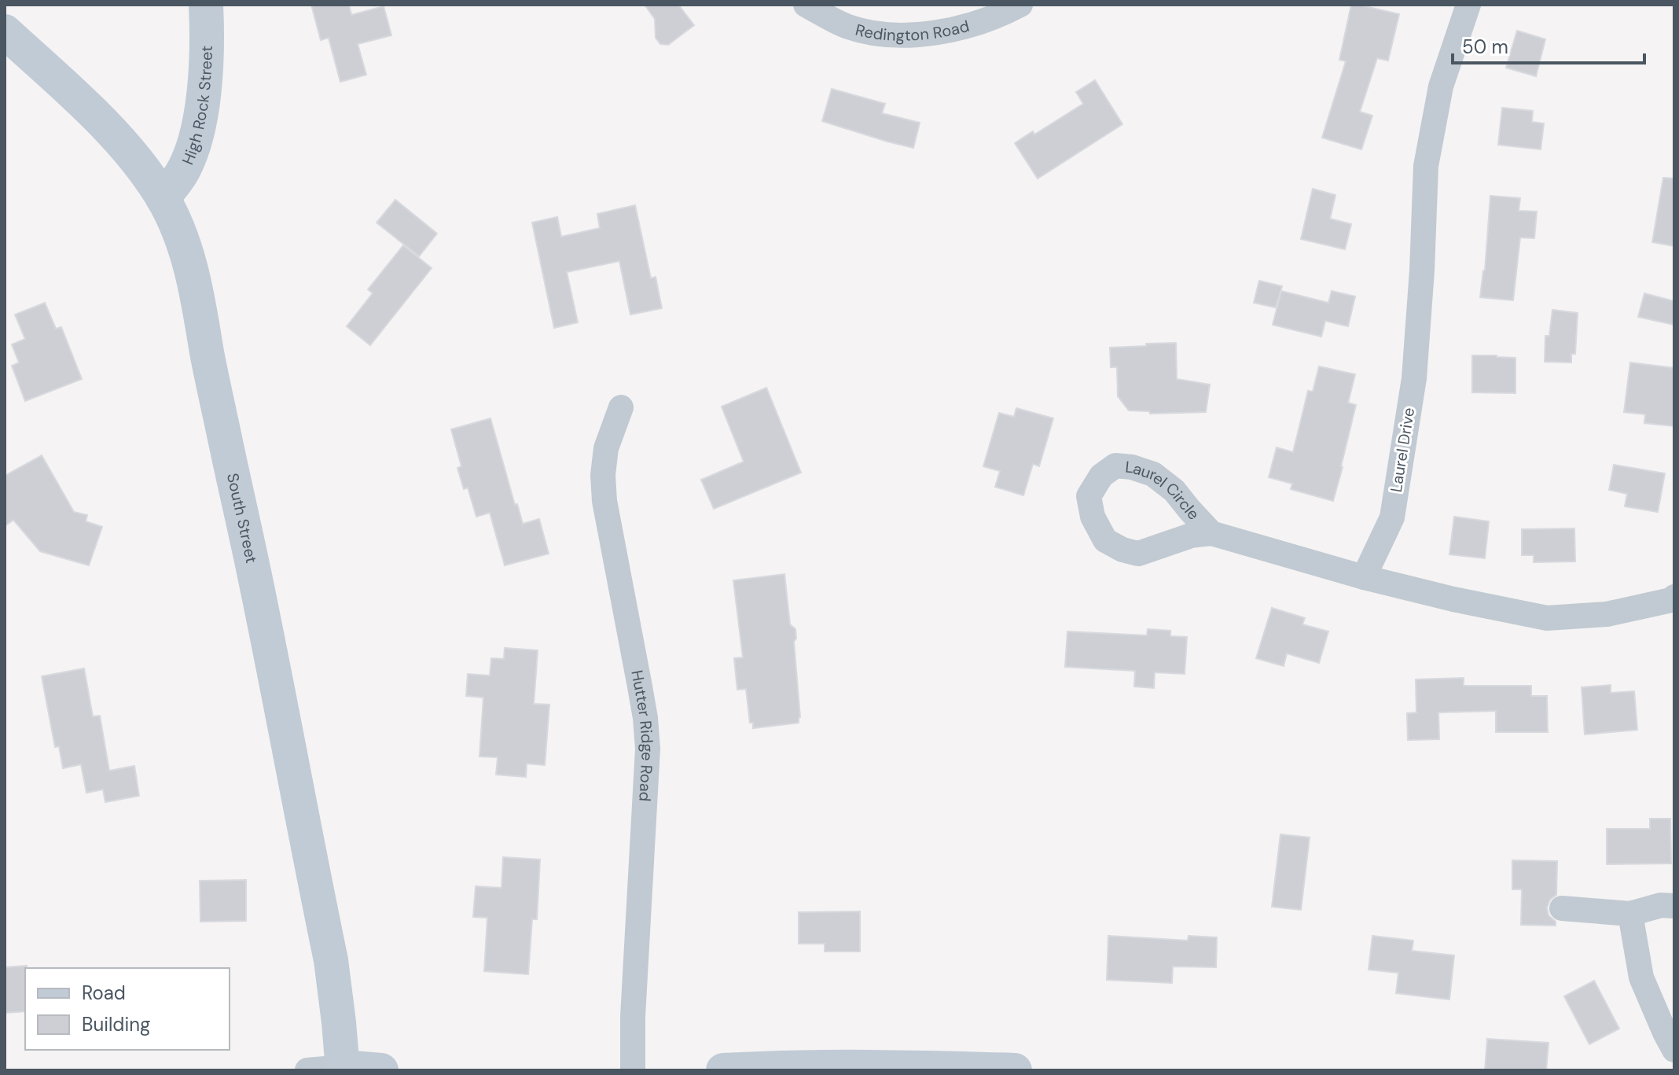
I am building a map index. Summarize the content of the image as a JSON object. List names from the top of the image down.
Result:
{
  "streets": {
    "street": [
      "Redington Road",
      "High Rock Street",
      "Laurel Drive",
      "Laurel Circle",
      "South Street",
      "Hutter Ridge Road"
    ]
  },
  "crossings": [
    ["High Rock Street", "South Street"],
    ["Laurel Drive", "Laurel Circle"]
  ],
  "legend": ["Road", "Building"],
  "scale_bar": "50 m"
}
